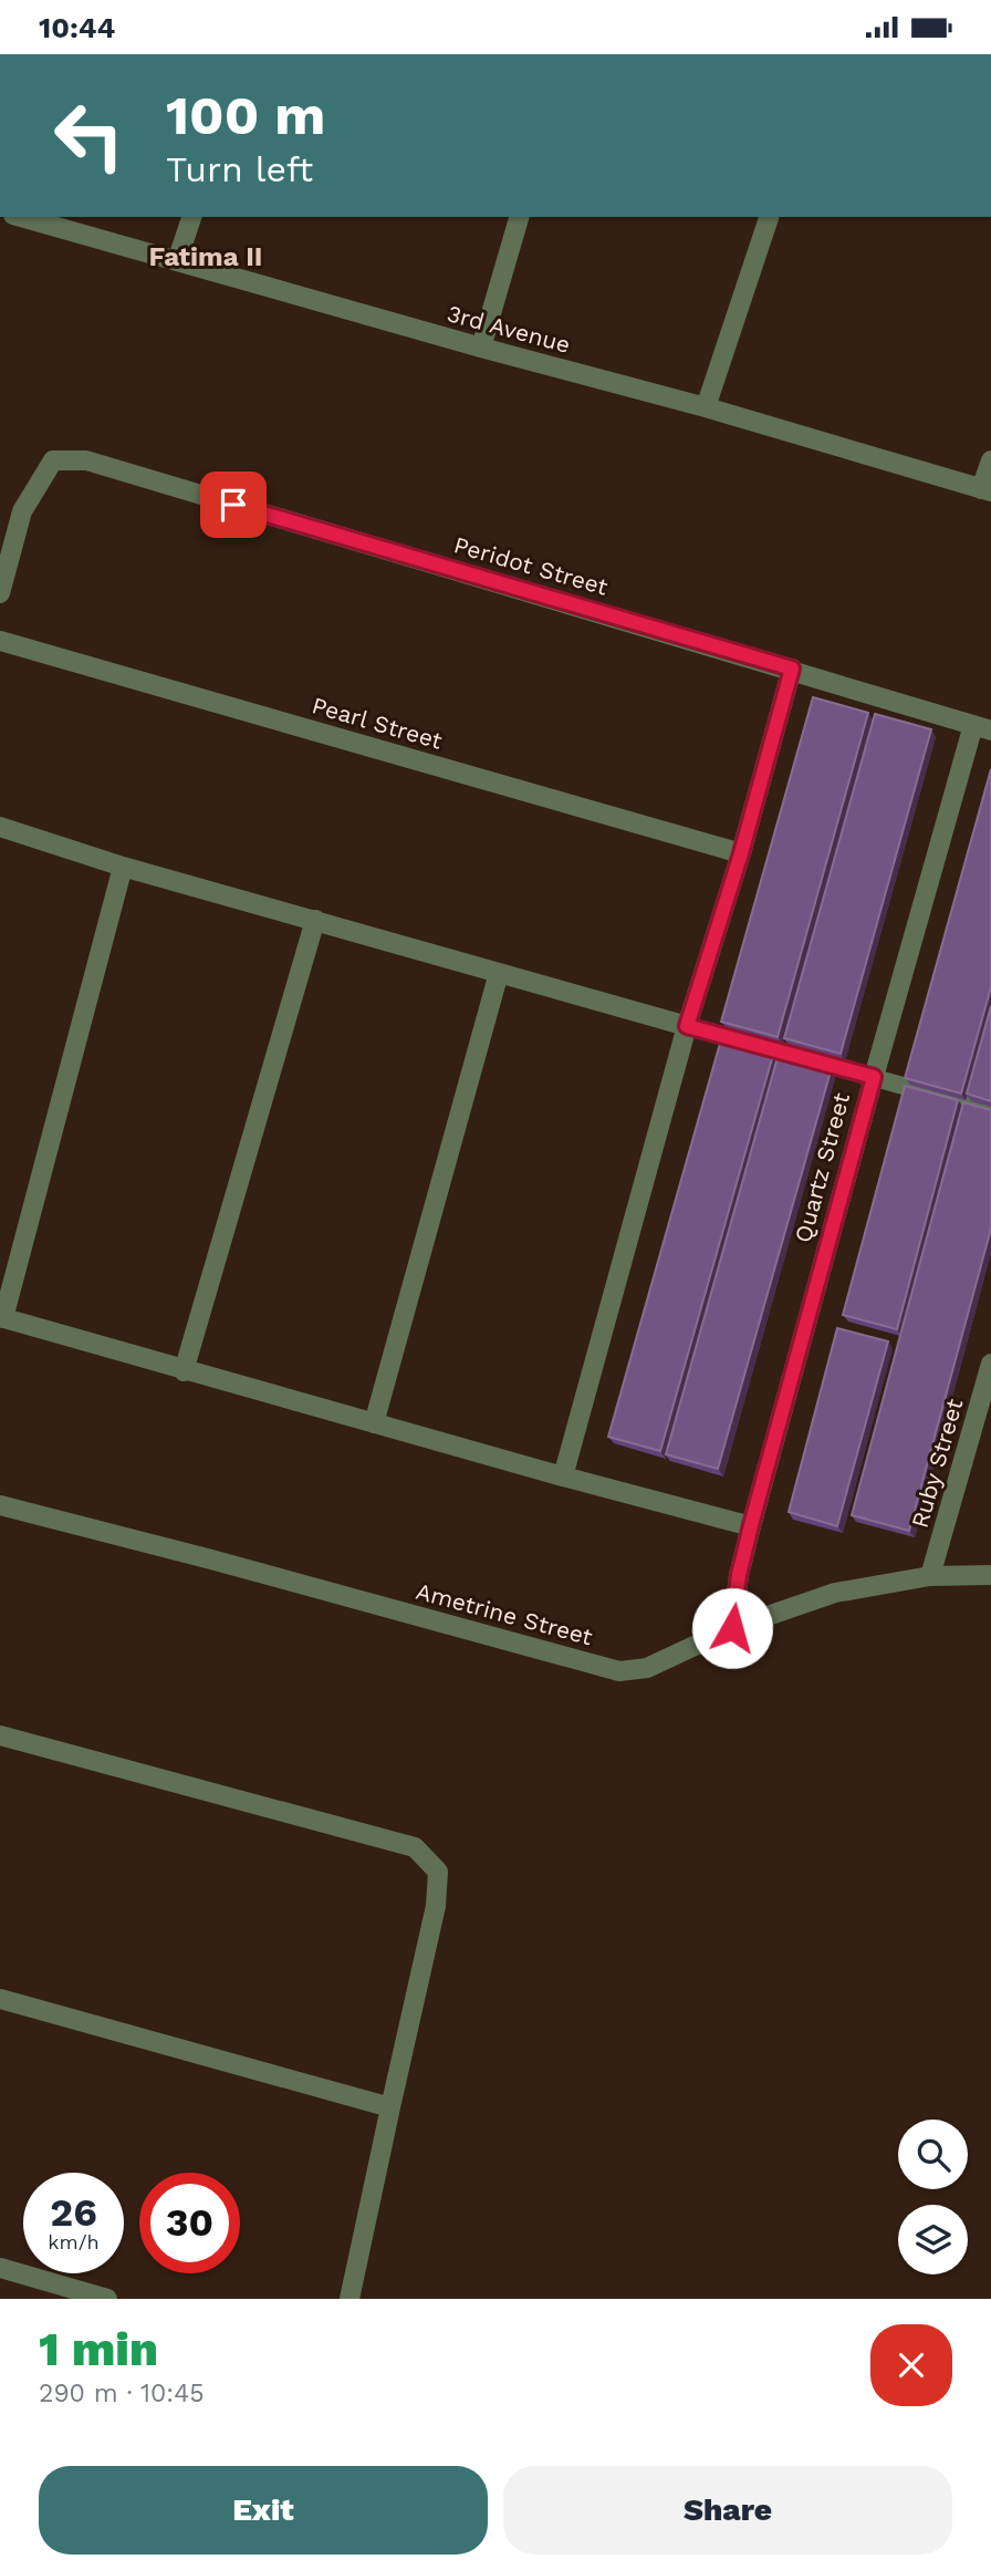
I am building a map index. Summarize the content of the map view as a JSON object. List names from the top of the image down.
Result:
{
  "streets": {
    "street": [
      "3rd Avenue",
      "Peridot Street",
      "Pearl Street",
      "Quartz Street",
      "Ruby Street",
      "Ametrine Street"
    ]
  },
  "crossings": [
    ["Peridot Street", "Quartz Street"],
    ["Quartz Street", "Ametrine Street"],
    ["Ruby Street", "Ametrine Street"]
  ],
  "districts": ["Fatima II"],
  "page": {
    "status": "10:44",
    "turn": ["100 m", "Turn left"],
    "speed": "26 km/h",
    "limit": "30",
    "heading": ["1 min", "290 m · 10:45"],
    "buttons": ["Exit", "Share"]
  }
}
